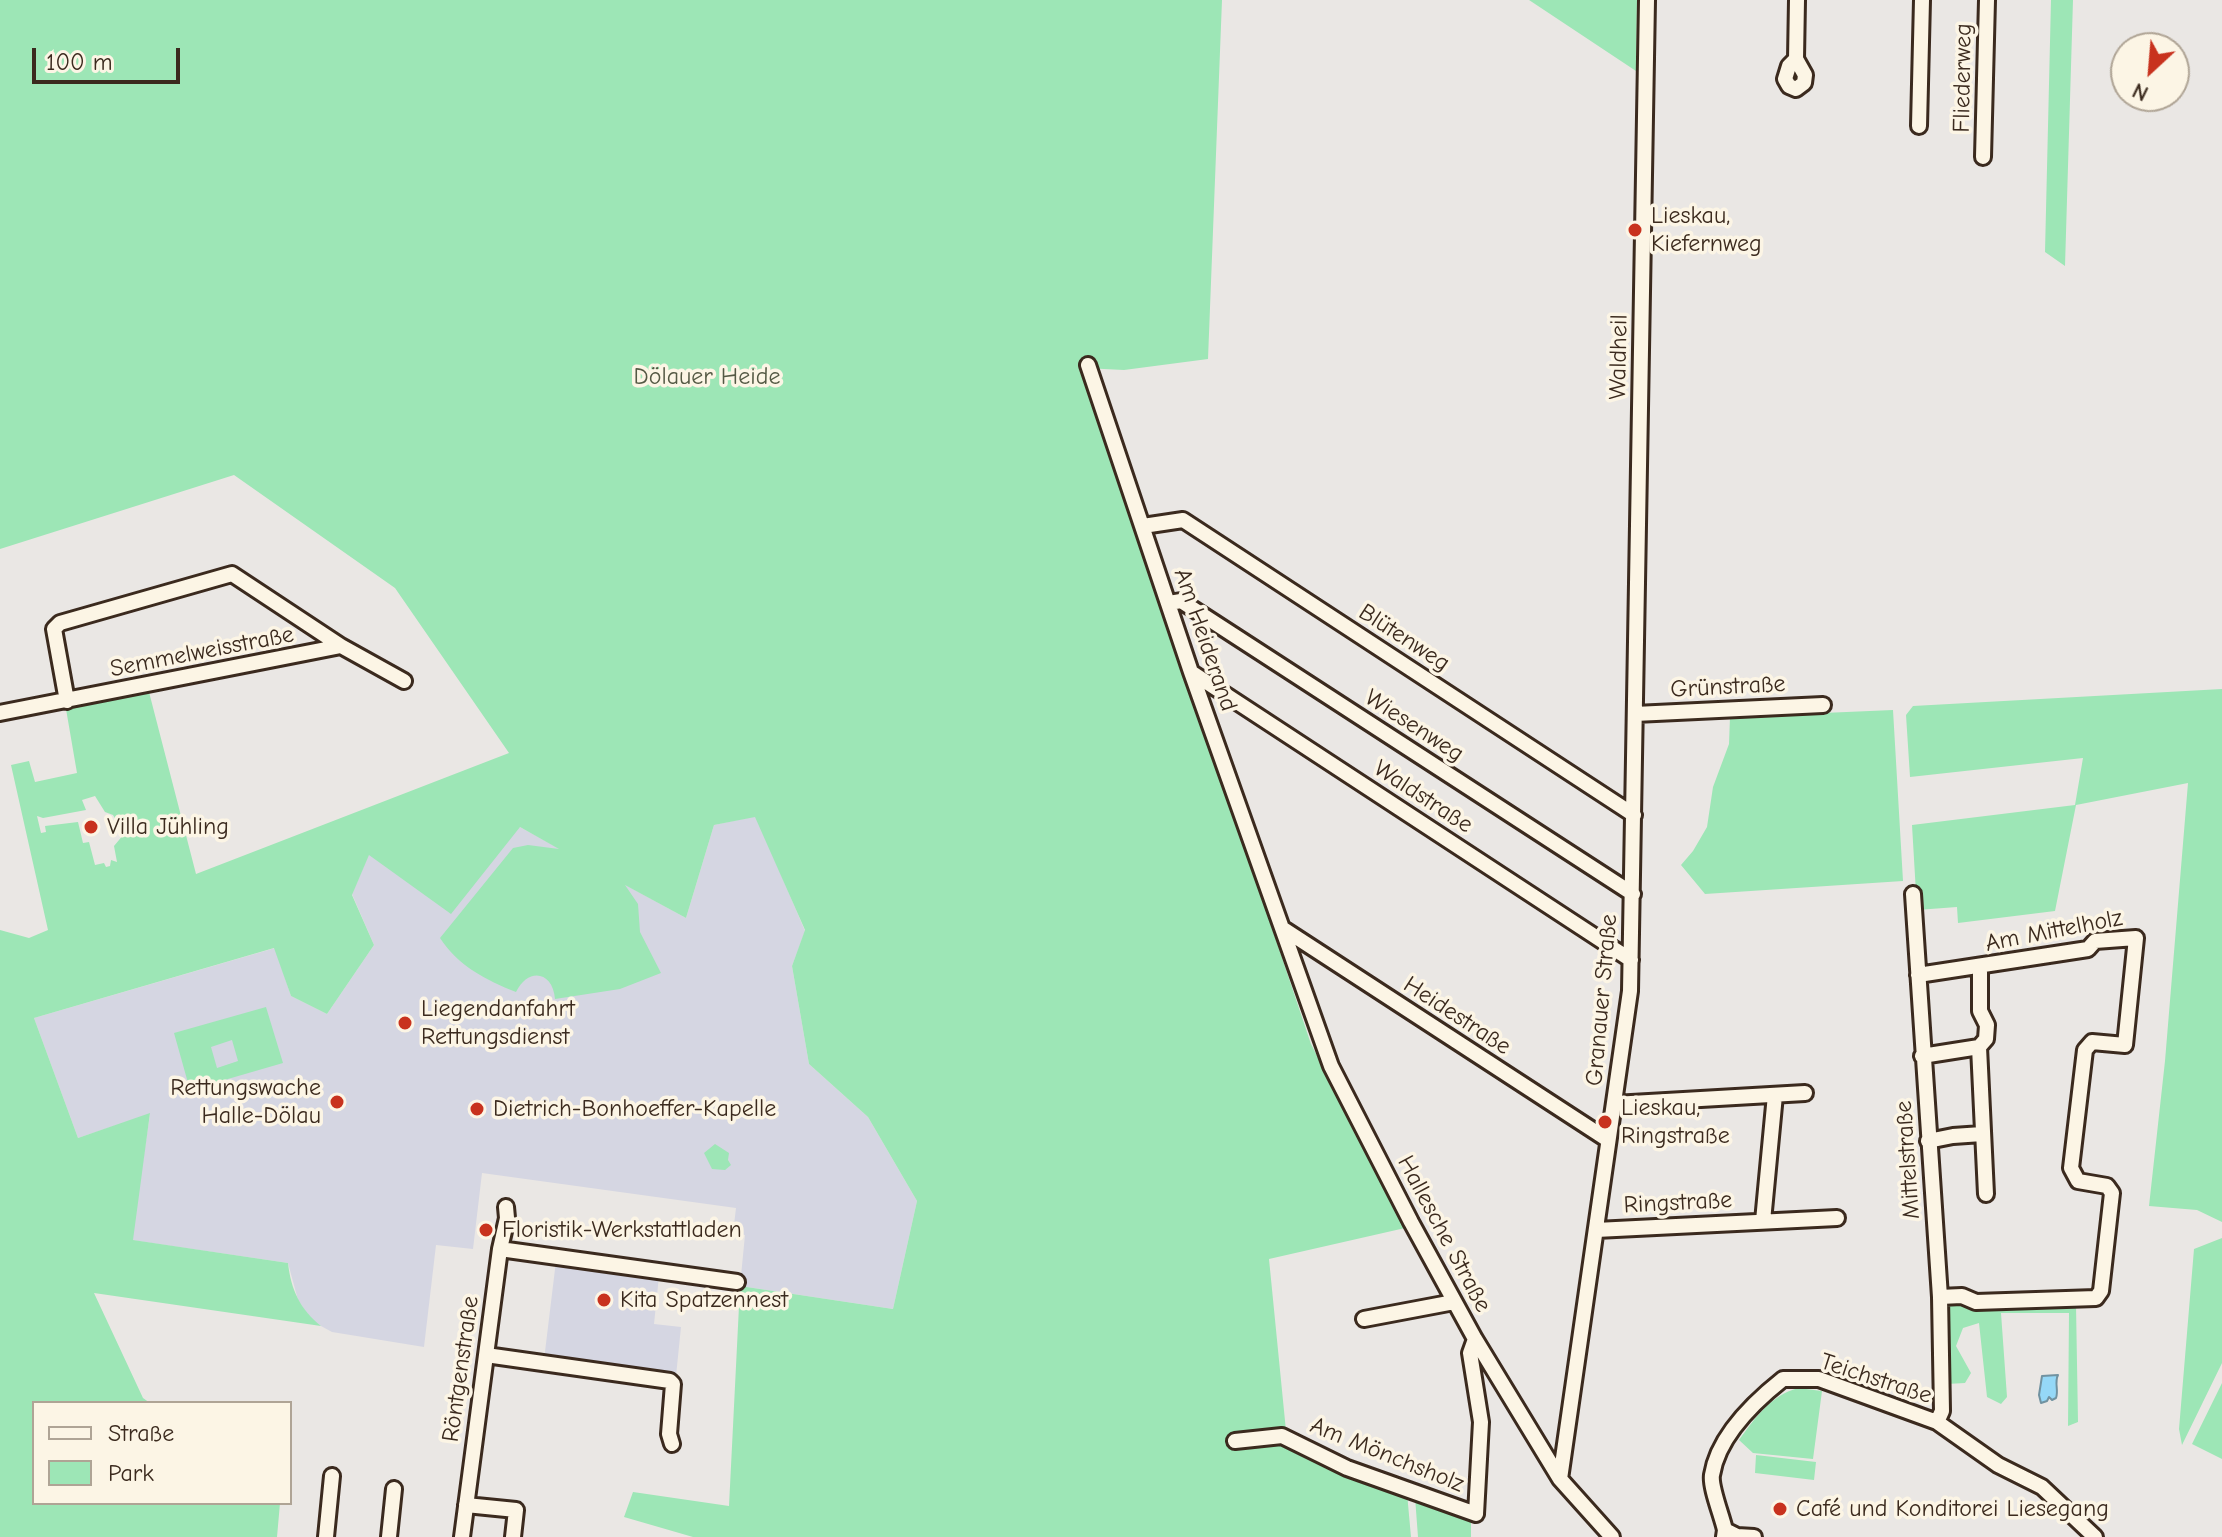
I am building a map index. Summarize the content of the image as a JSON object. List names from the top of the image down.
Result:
{
  "streets": {
    "street": [
      "Fliederweg",
      "Waldheil",
      "Blütenweg",
      "Am Heiderand",
      "Semmelweisstraße",
      "Grünstraße",
      "Wiesenweg",
      "Waldstraße",
      "Am Mittelholz",
      "Granauer Straße",
      "Heidestraße",
      "Mittelstraße",
      "Ringstraße",
      "Hallesche Straße",
      "Röntgenstraße",
      "Teichstraße",
      "Am Mönchsholz"
    ]
  },
  "crossings": [
    ["Waldheil", "Grünstraße"],
    ["Waldheil", "Granauer Straße"],
    ["Blütenweg", "Am Heiderand"],
    ["Blütenweg", "Granauer Straße"],
    ["Am Heiderand", "Wiesenweg"],
    ["Am Heiderand", "Waldstraße"],
    ["Am Heiderand", "Heidestraße"],
    ["Am Heiderand", "Hallesche Straße"],
    ["Grünstraße", "Granauer Straße"],
    ["Wiesenweg", "Granauer Straße"],
    ["Waldstraße", "Granauer Straße"],
    ["Am Mittelholz", "Mittelstraße"],
    ["Granauer Straße", "Heidestraße"],
    ["Granauer Straße", "Ringstraße"],
    ["Granauer Straße", "Hallesche Straße"],
    ["Heidestraße", "Hallesche Straße"],
    ["Mittelstraße", "Teichstraße"],
    ["Hallesche Straße", "Am Mönchsholz"]
  ],
  "parks": ["Dölauer Heide"],
  "places": [
    "Lieskau, Kiefernweg",
    "Villa Jühling",
    "Liegendanfahrt Rettungsdienst",
    "Rettungswache Halle-Dölau",
    "Dietrich-Bonhoeffer-Kapelle",
    "Lieskau, Ringstraße",
    "Floristik-Werkstattladen",
    "Kita Spatzennest",
    "Café und Konditorei Liesegang"
  ],
  "legend": ["Straße", "Park"],
  "scale_bar": "100 m",
  "north": "bottom left"
}
